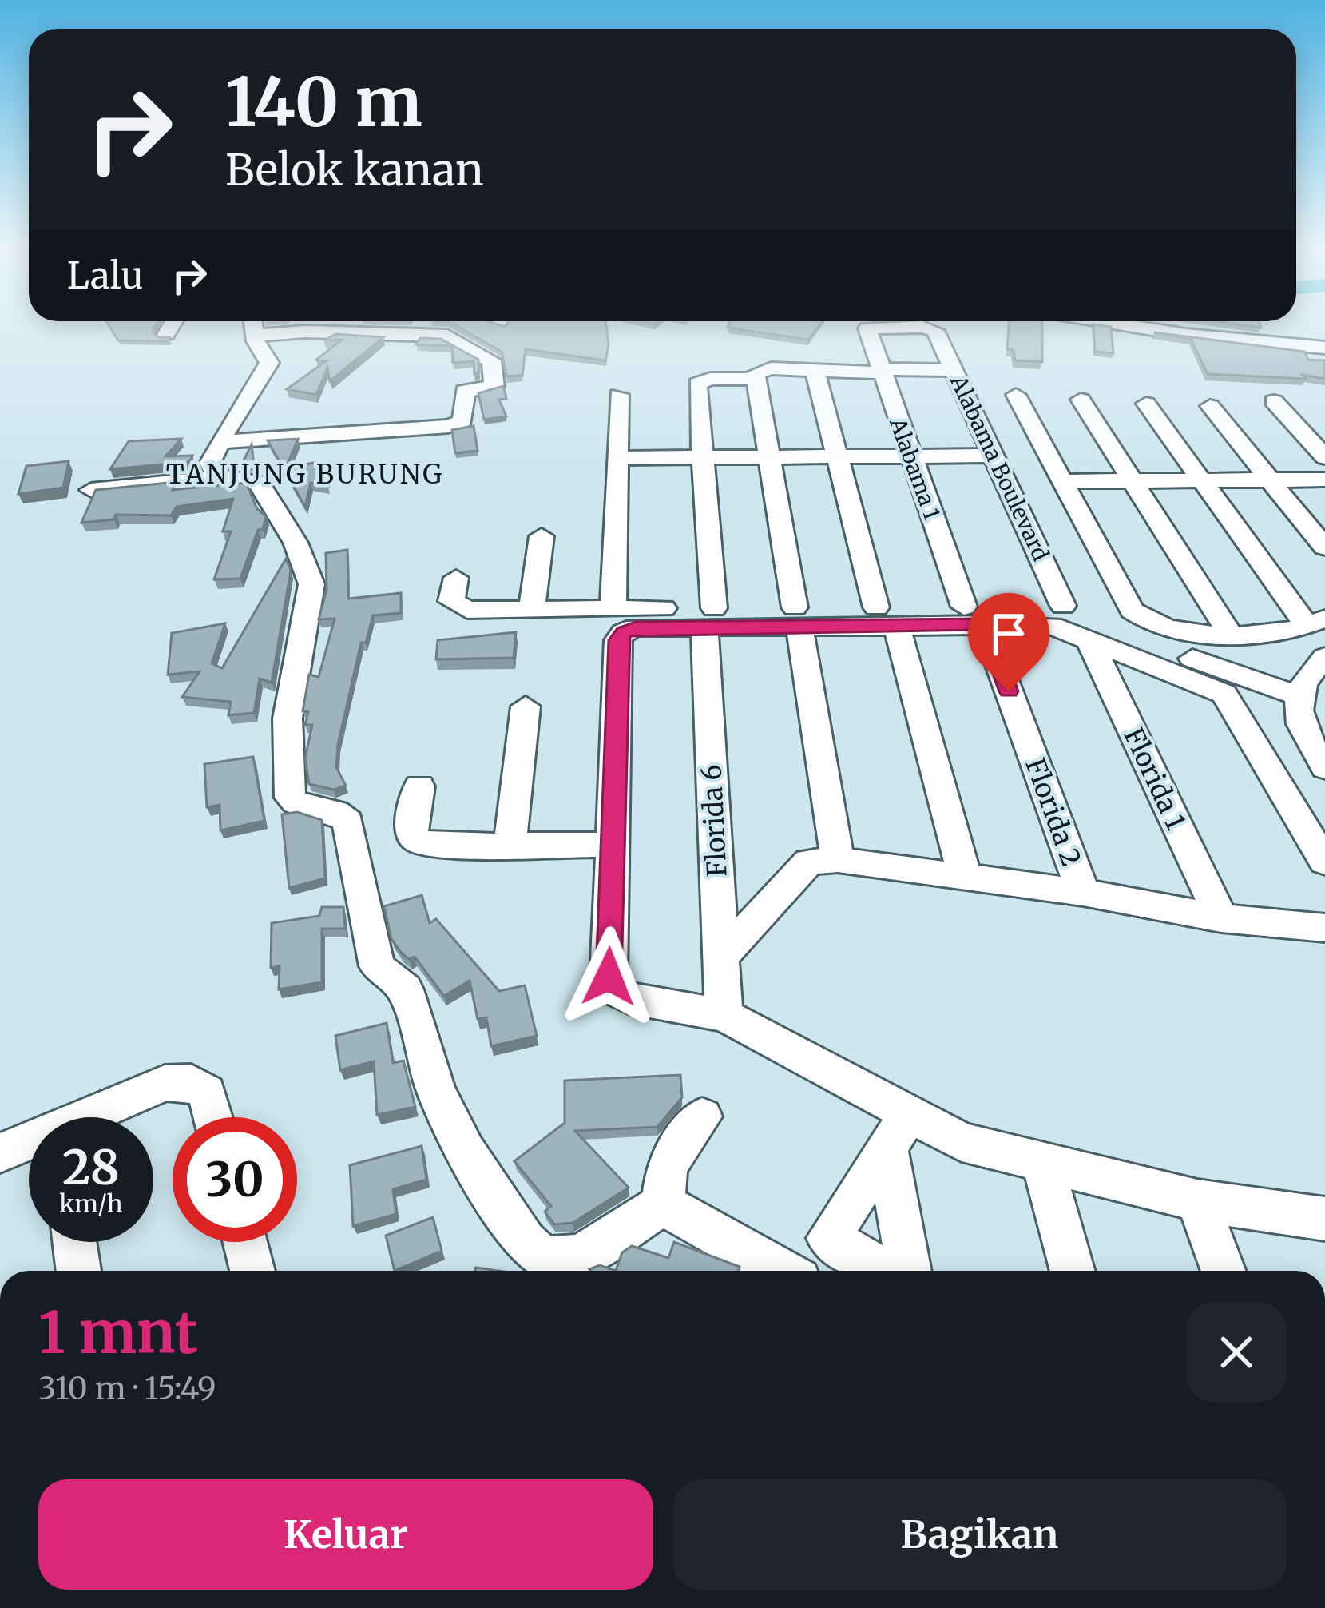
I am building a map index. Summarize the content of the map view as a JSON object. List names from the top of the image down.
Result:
{
  "streets": {
    "street": [
      "Alabama Boulevard",
      "Alabama 1",
      "Florida 1",
      "Florida 2",
      "Florida 6"
    ]
  },
  "crossings": [
    ["Alabama Boulevard", "Alabama 1"],
    ["Alabama 1", "Florida 2"]
  ],
  "districts": ["TANJUNG BURUNG"],
  "page": {
    "turn": ["140 m", "Belok kanan"],
    "then": "Lalu",
    "speed": "28 km/h",
    "limit": "30",
    "heading": ["1 mnt", "310 m · 15:49"],
    "buttons": ["Keluar", "Bagikan"]
  }
}
